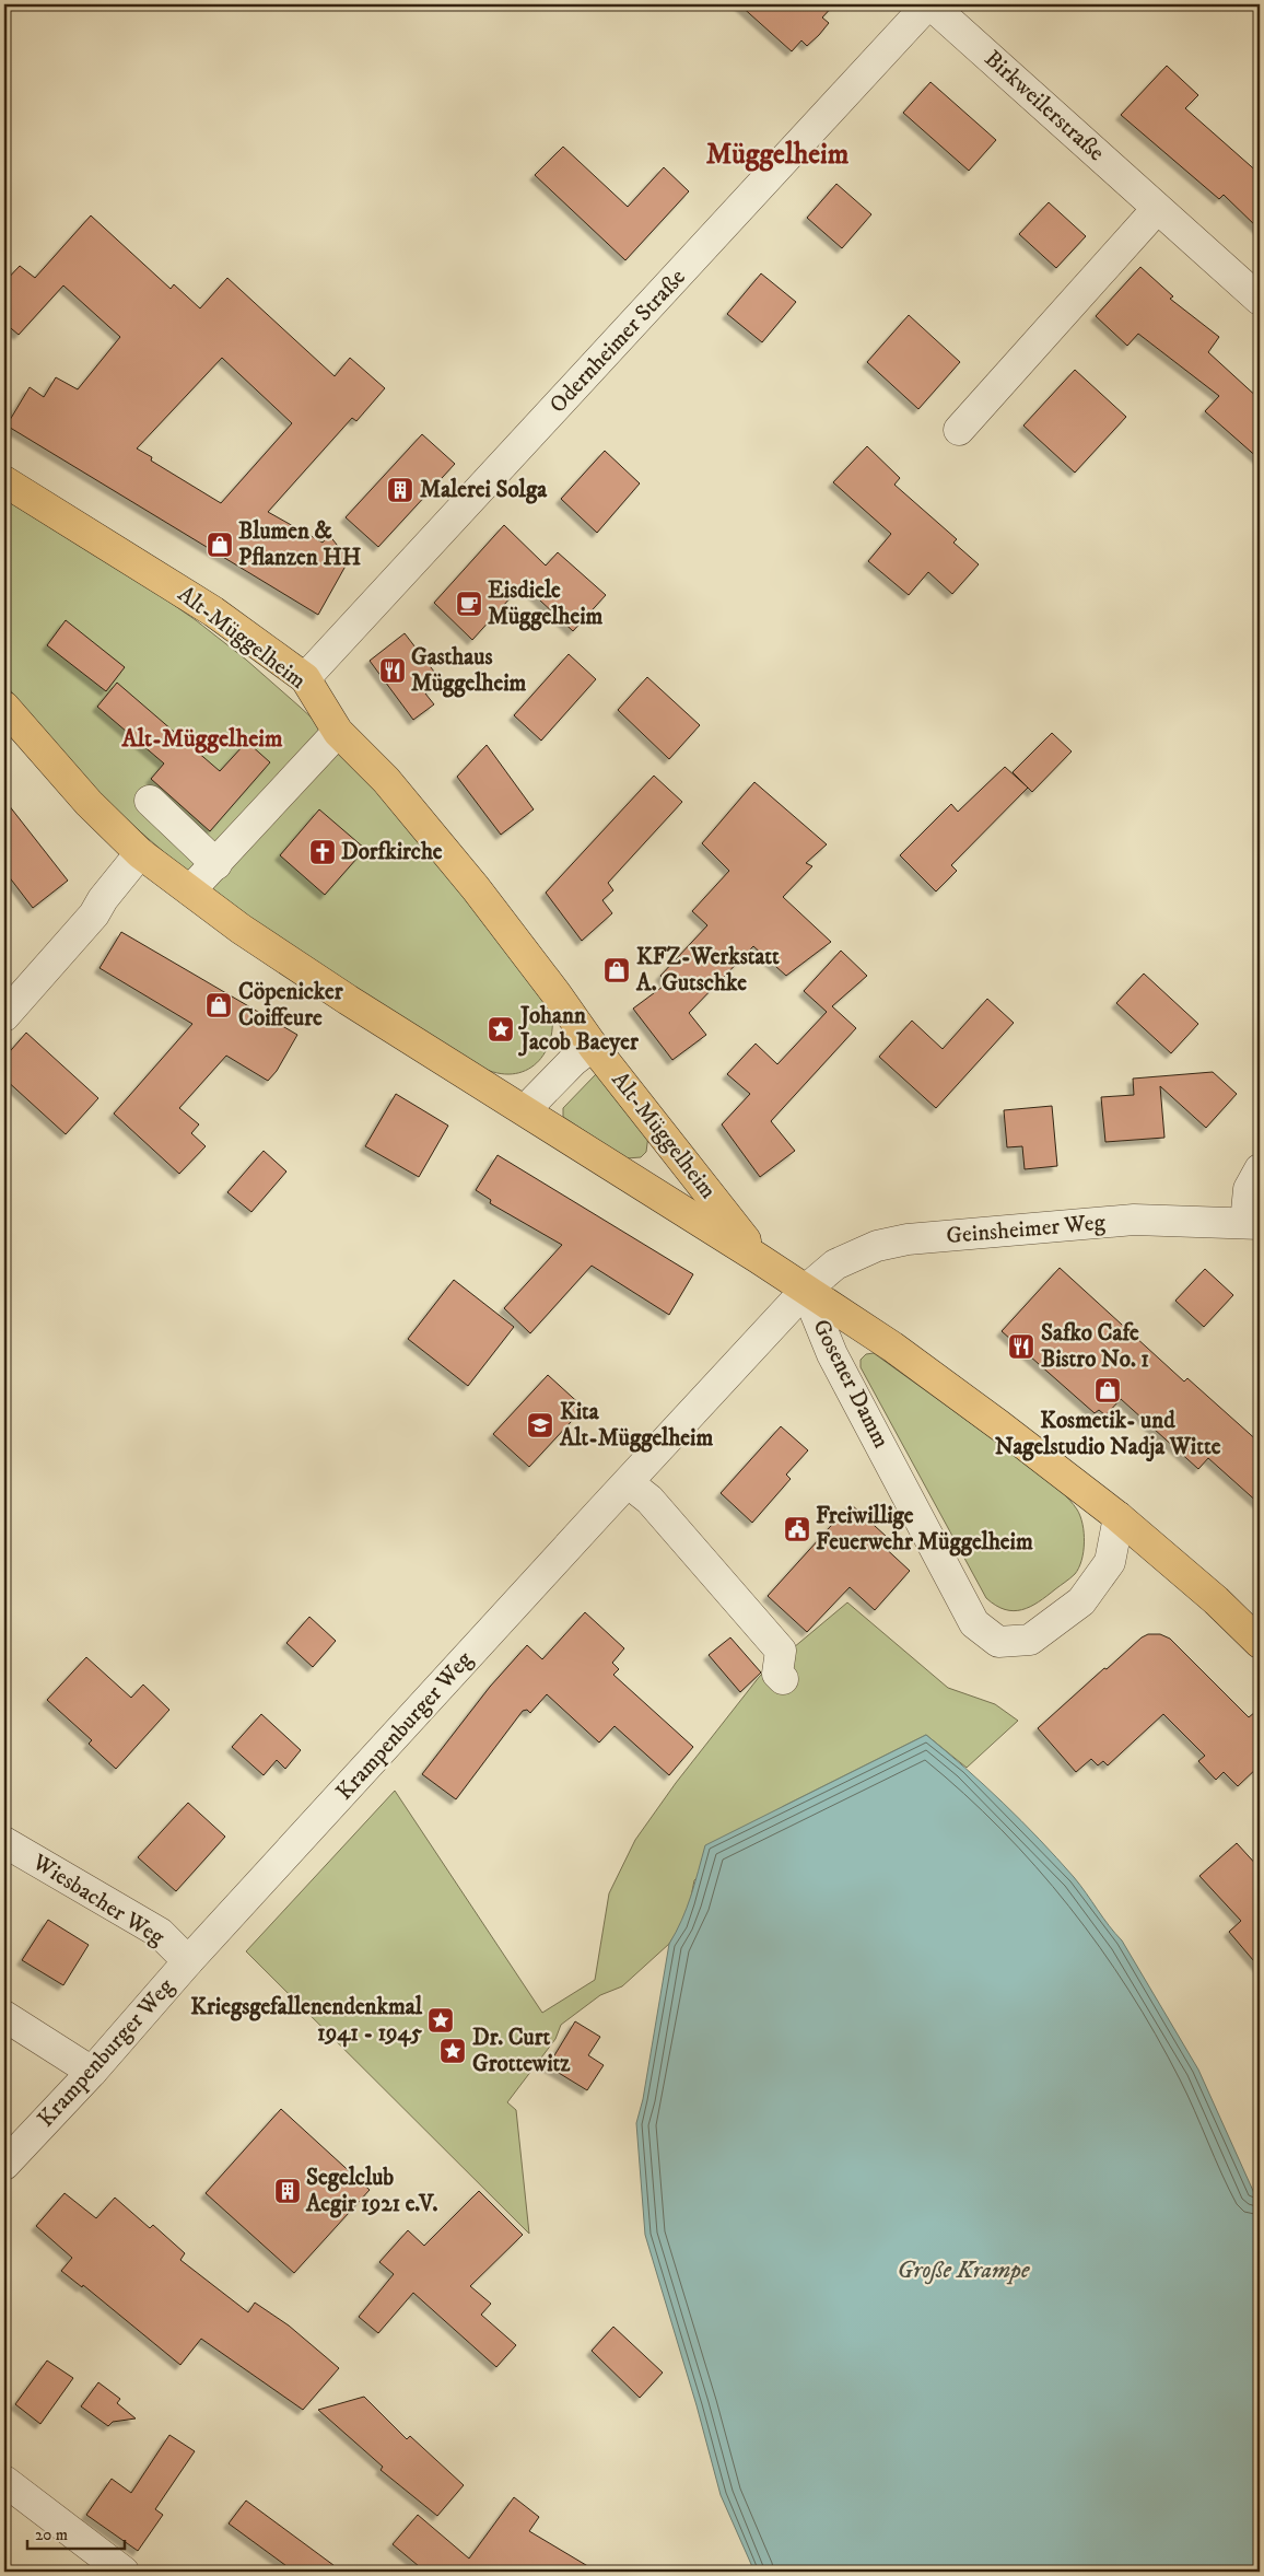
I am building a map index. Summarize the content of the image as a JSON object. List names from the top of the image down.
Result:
{
  "streets": {
    "main road": ["Alt-Müggelheim", "Gosener Damm"],
    "street": [
      "Birkweilerstraße",
      "Odernheimer Straße",
      "Geinsheimer Weg",
      "Krampenburger Weg",
      "Wiesbacher Weg"
    ]
  },
  "crossings": [
    ["Birkweilerstraße", "Odernheimer Straße"],
    ["Odernheimer Straße", "Alt-Müggelheim"],
    ["Alt-Müggelheim", "Geinsheimer Weg"],
    ["Alt-Müggelheim", "Gosener Damm"],
    ["Alt-Müggelheim", "Krampenburger Weg"],
    ["Geinsheimer Weg", "Gosener Damm"],
    ["Geinsheimer Weg", "Krampenburger Weg"],
    ["Gosener Damm", "Krampenburger Weg"],
    ["Krampenburger Weg", "Wiesbacher Weg"]
  ],
  "districts": ["Müggelheim", "Alt-Müggelheim"],
  "water": ["Große Krampe"],
  "places": {
    "building": ["Malerei Solga", "Segelclub Aegir 1921 e.V."],
    "shop": [
      "Blumen & Pflanzen HH",
      "KFZ-Werkstatt A. Gutschke",
      "Cöpenicker Coiffeure",
      "Kosmetik- und Nagelstudio Nadja Witte"
    ],
    "cafe": ["Eisdiele Müggelheim"],
    "restaurant": ["Gasthaus Müggelheim", "Safko Cafe Bistro No. 1"],
    "church": ["Dorfkirche"],
    "place": ["Johann Jacob Baeyer", "Kriegsgefallenendenkmal 1941 - 1945", "Dr. Curt Grottewitz"],
    "school or university": ["Kita Alt-Müggelheim"],
    "public building": ["Freiwillige Feuerwehr Müggelheim"]
  },
  "scale_bar": "20 m"
}
